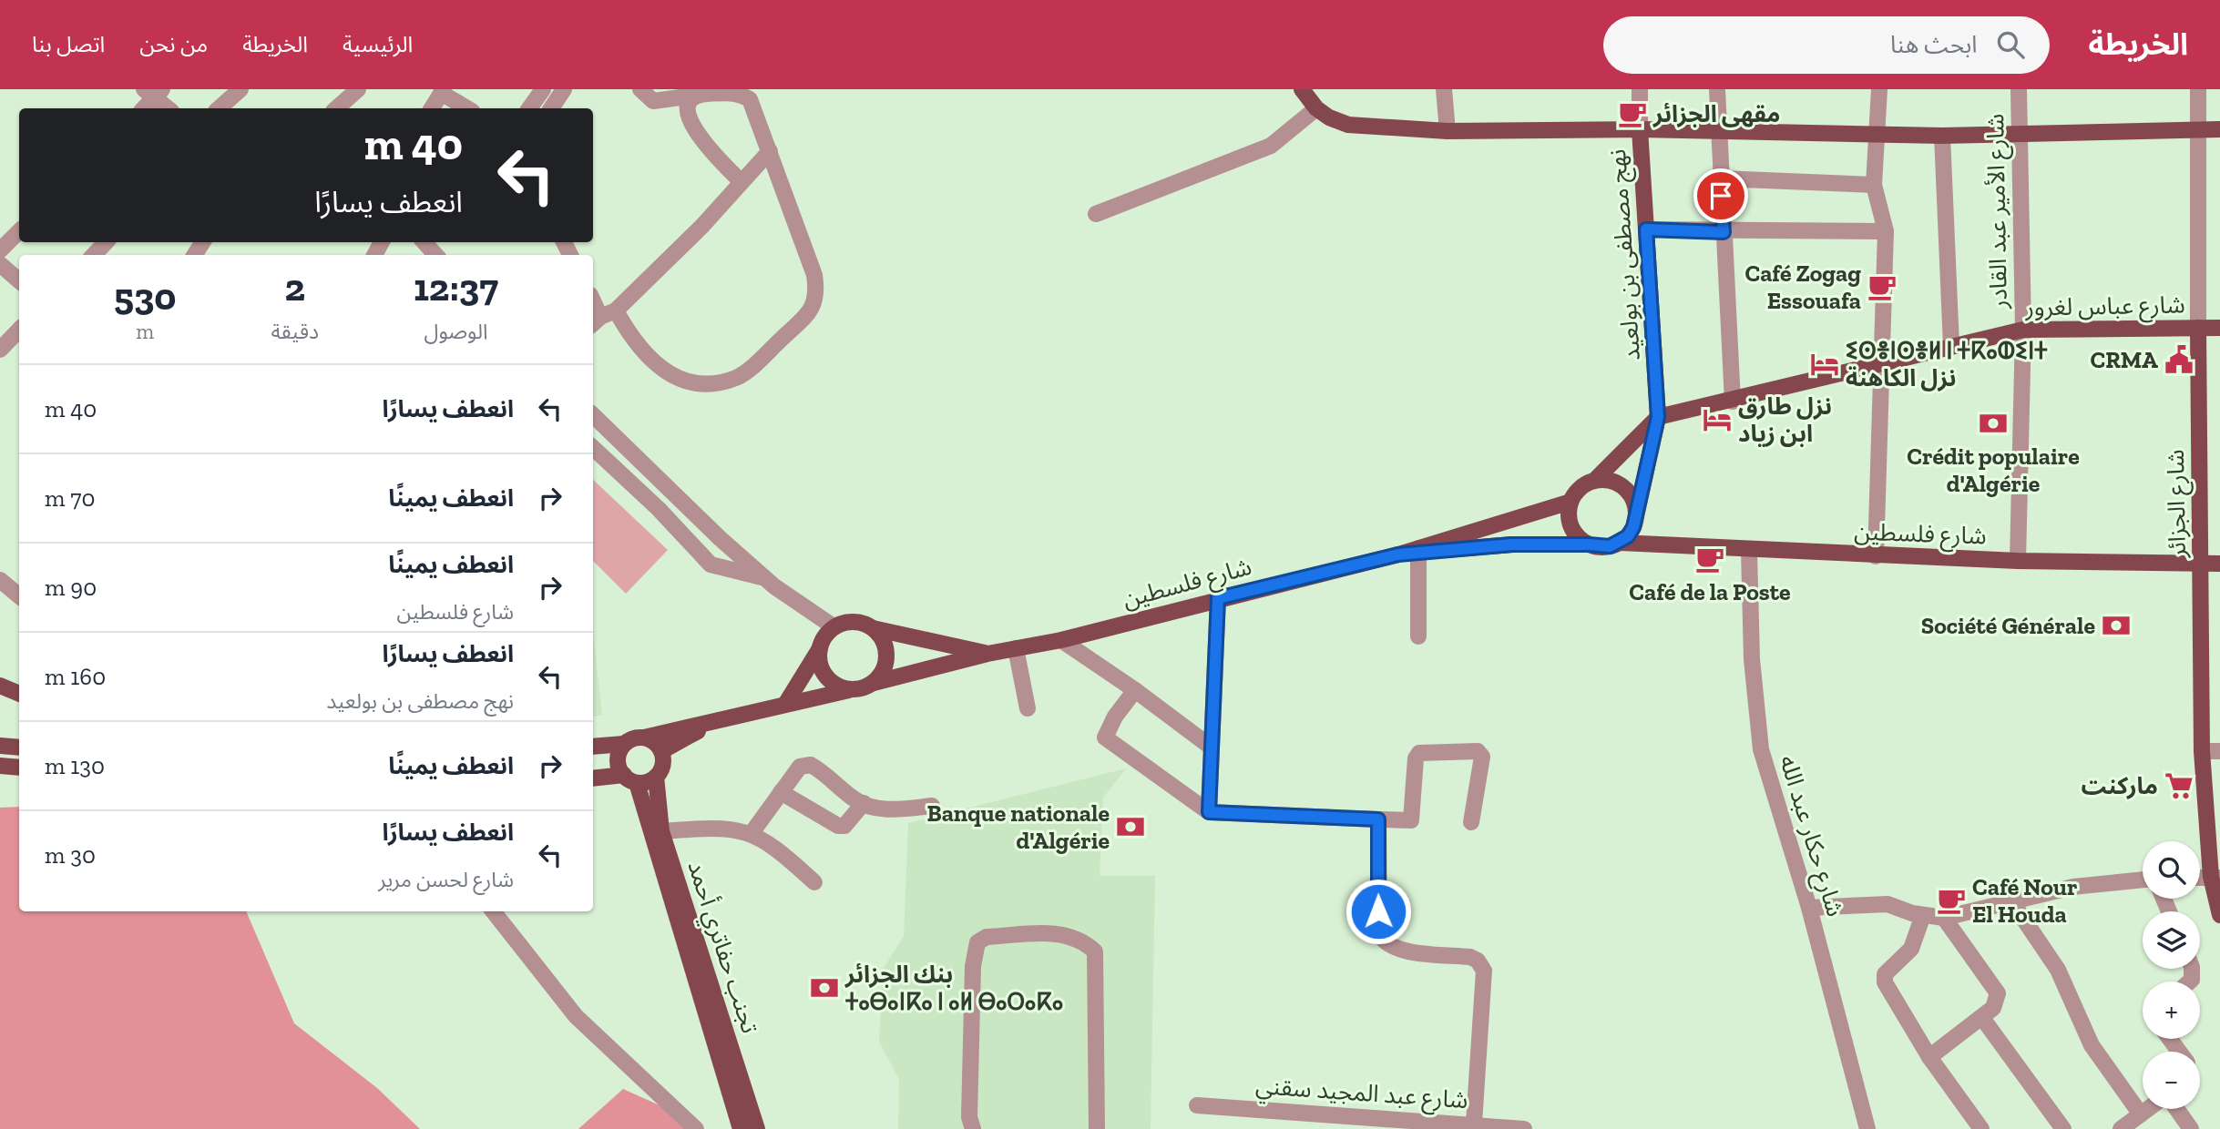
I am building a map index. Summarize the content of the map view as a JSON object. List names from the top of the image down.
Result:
{
  "streets": {
    "main road": [
      "نهج مصطفى بن بولعيد",
      "شارع عباس لغرور",
      "شارع الجزائر",
      "شارع فلسطين",
      "تجنب حفاتري أحمد"
    ],
    "street": ["شارع الأمير عبد القادر", "شارع حكار عبد الله", "شارع عبد المجيد سقني"]
  },
  "crossings": [
    ["شارع الأمير عبد القادر", "شارع عباس لغرور"],
    ["شارع الأمير عبد القادر", "شارع فلسطين"],
    ["نهج مصطفى بن بولعيد", "شارع عباس لغرور"],
    ["نهج مصطفى بن بولعيد", "شارع فلسطين"],
    ["شارع عباس لغرور", "شارع الجزائر"],
    ["شارع الجزائر", "شارع فلسطين"],
    ["شارع فلسطين", "شارع حكار عبد الله"]
  ],
  "places": {
    "cafe": [
      "مقهى الجزائر",
      "Café Zogag Essouafa",
      "Café de la Poste",
      "Café Nour El Houda"
    ],
    "public building": ["CRMA"],
    "hotel": ["ⵉⵙⴻⵏⵙⴻⵍ ⵏ ⵜⴽⴰⵀⵉⵏⵜ نزل الكاهنة", "نزل طارق ابن زياد"],
    "bank": [
      "Crédit populaire d'Algérie",
      "Société Générale",
      "Banque nationale d'Algérie",
      "بنك الجزائر ⵜⴰⴱⴰⵏⴽⴰ ⵏ ⴰⵍ ⴱⴰⵔⴰⴽⴰ"
    ],
    "supermarket": ["ماركنت"]
  },
  "page": {
    "header": "الخريطة",
    "search": "ابحث هنا",
    "nav": [
      "الرئيسية",
      "الخريطة",
      "من نحن",
      "اتصل بنا"
    ],
    "turn": ["40 m", "انعطف يسارًا"],
    "eta": [
      "12:37",
      "الوصول",
      "2",
      "دقيقة",
      "530",
      "m"
    ],
    "list": [
      {
        "name": "انعطف يسارًا",
        "value": "40 m"
      },
      {
        "name": "انعطف يمينًا",
        "value": "70 m"
      },
      {
        "name": "انعطف يمينًا",
        "note": "شارع فلسطين",
        "value": "90 m"
      },
      {
        "name": "انعطف يسارًا",
        "note": "نهج مصطفى بن بولعيد",
        "value": "160 m"
      },
      {
        "name": "انعطف يمينًا",
        "value": "130 m"
      },
      {
        "name": "انعطف يسارًا",
        "note": "شارع لحسن مرير",
        "value": "30 m"
      }
    ],
    "map_buttons": ["+", "−"]
  }
}
